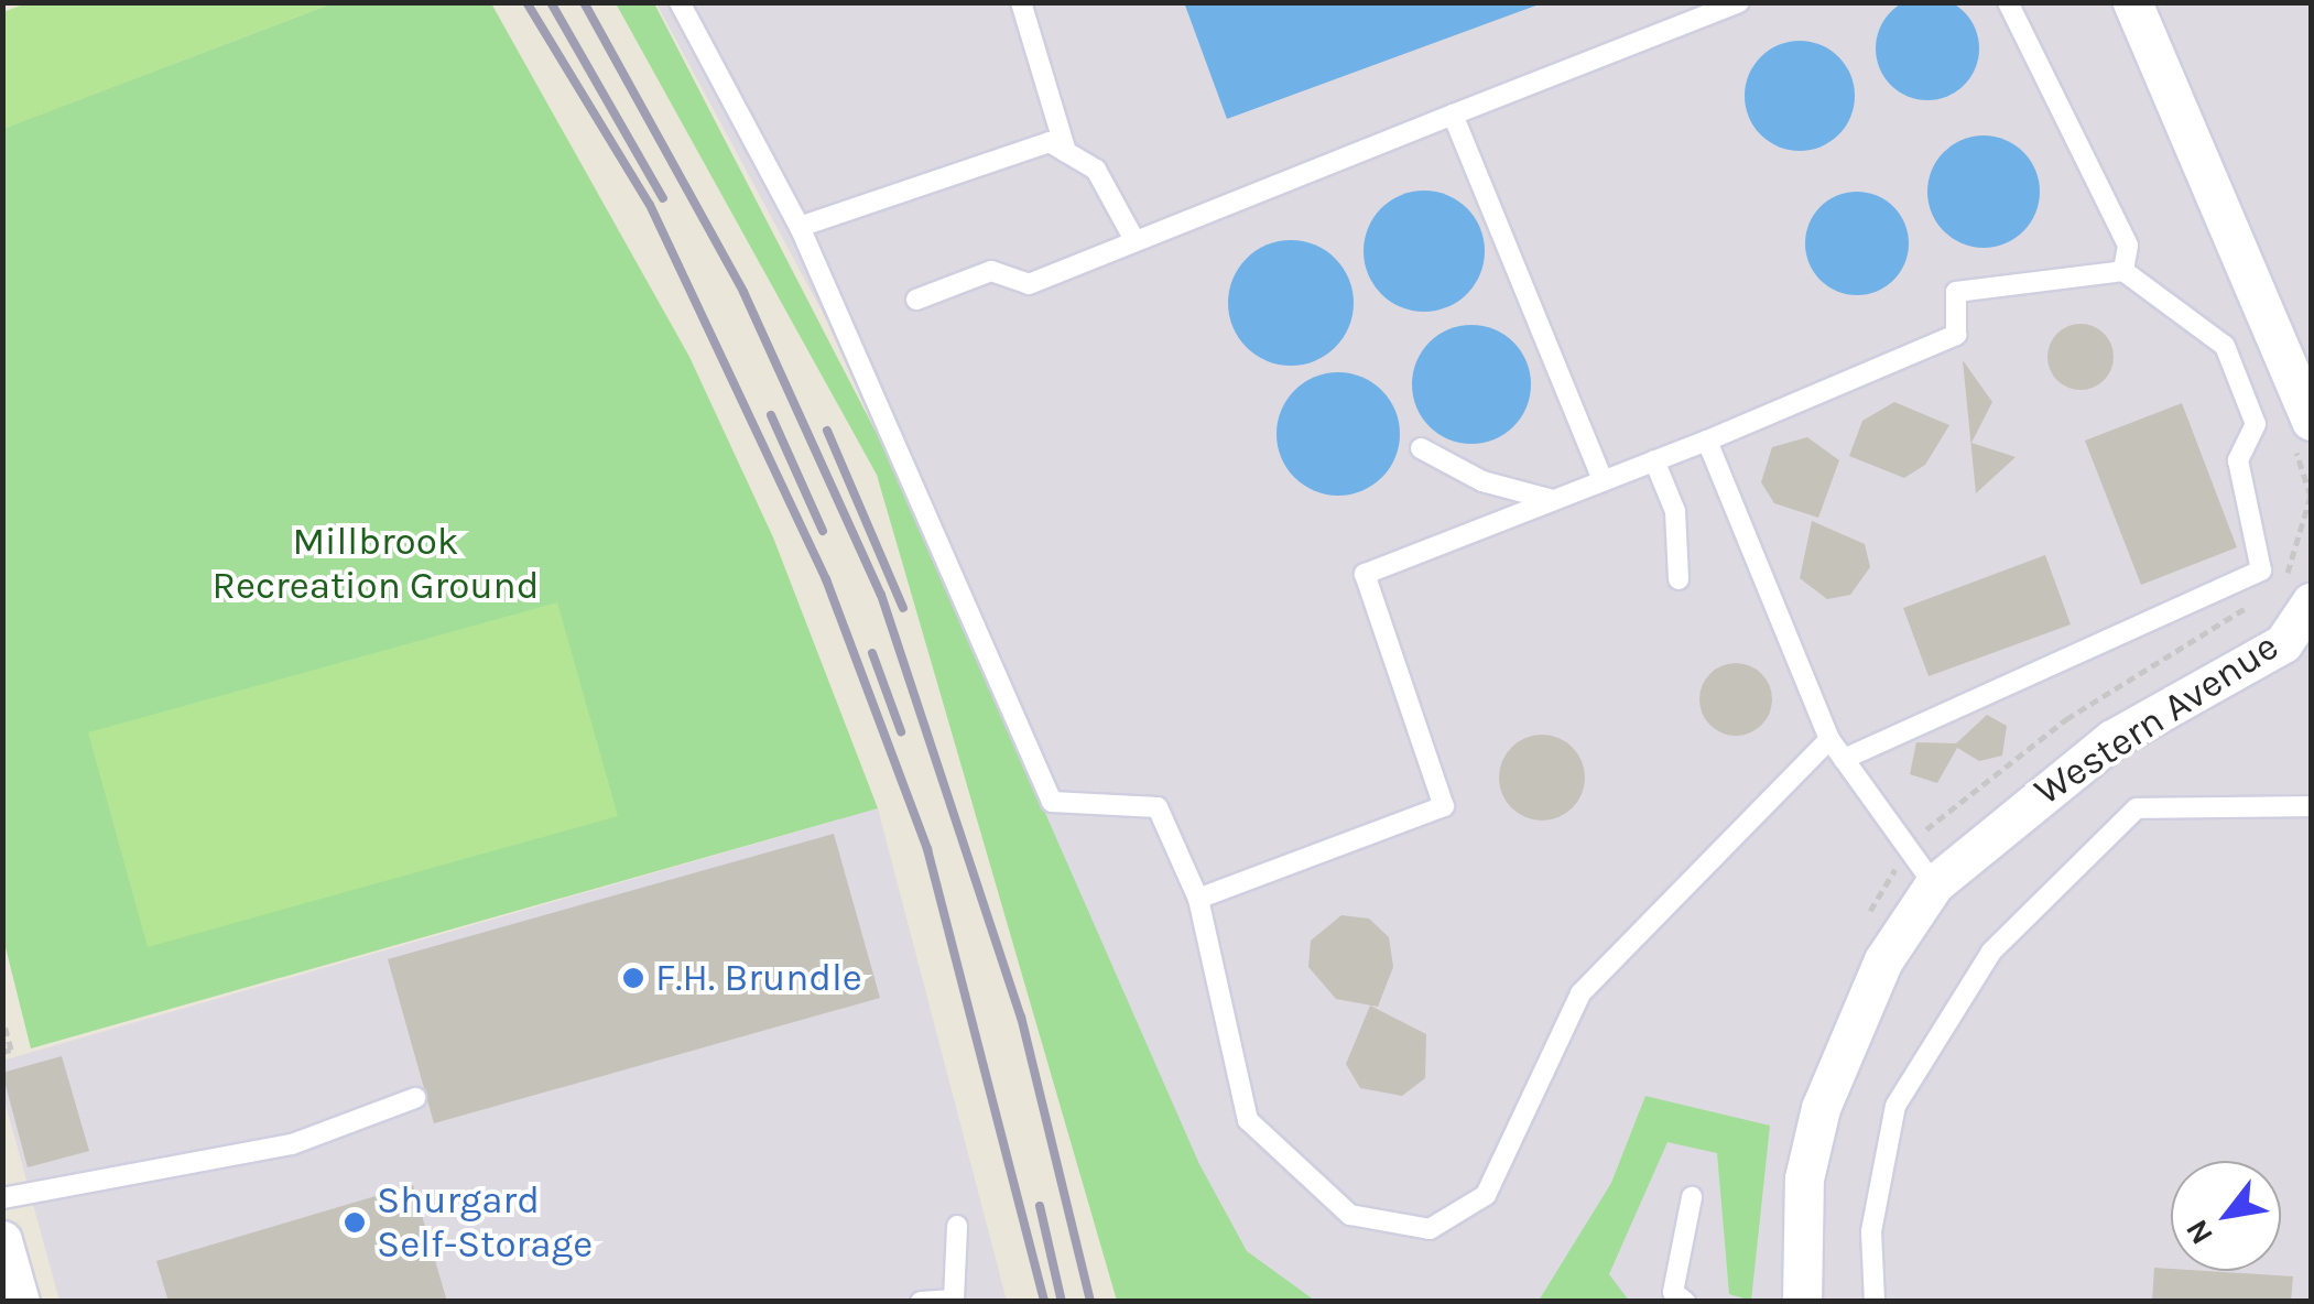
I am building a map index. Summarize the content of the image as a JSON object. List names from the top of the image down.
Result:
{
  "streets": {
    "street": ["Western Avenue"]
  },
  "parks": ["Millbrook Recreation Ground"],
  "places": ["F.H. Brundle", "Shurgard Self-Storage"],
  "north": "bottom left"
}
